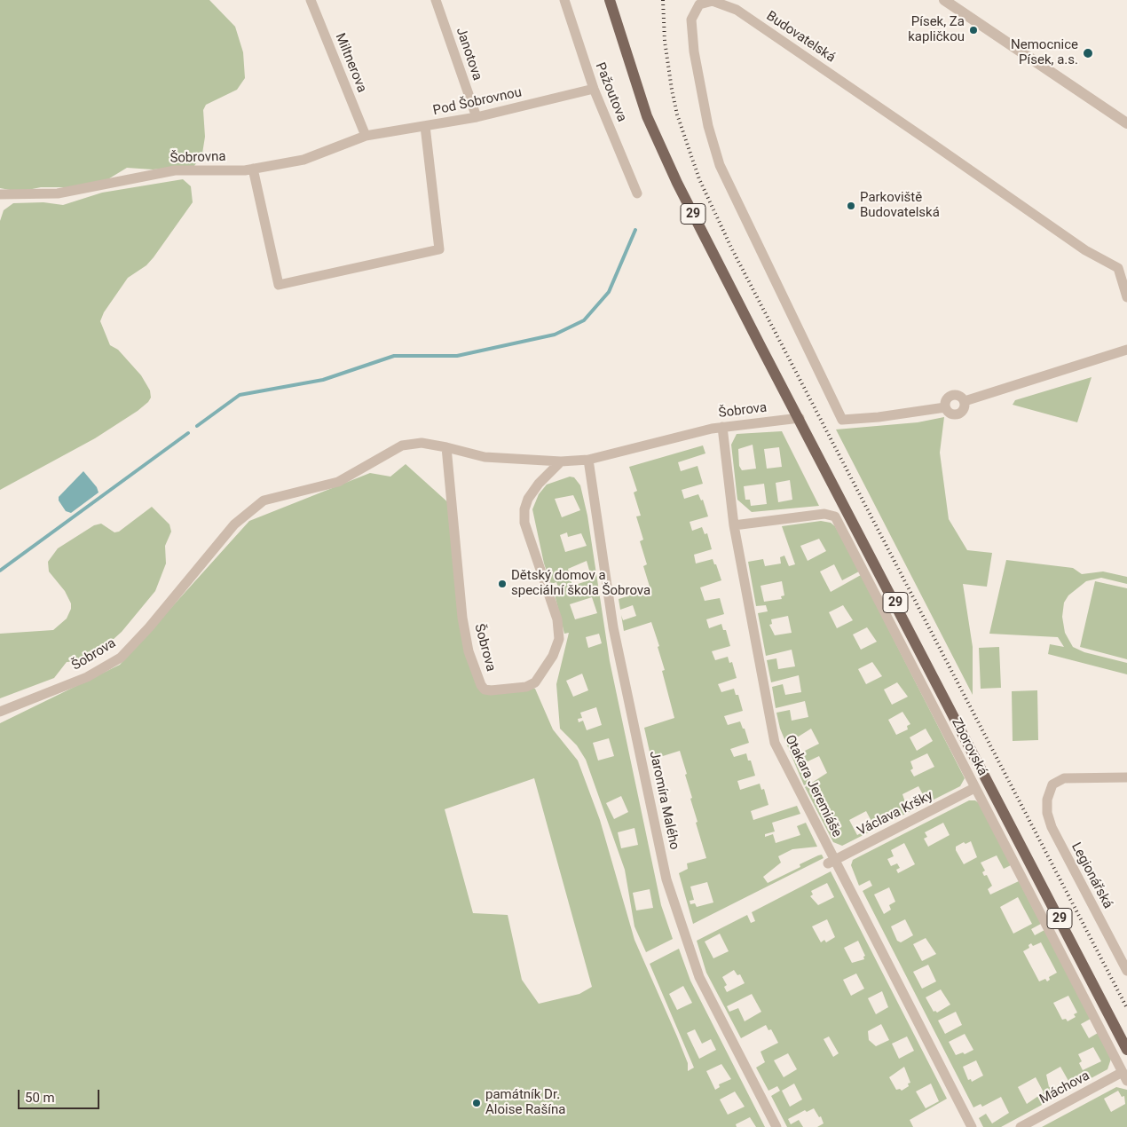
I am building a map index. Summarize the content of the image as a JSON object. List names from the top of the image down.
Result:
{
  "streets": {
    "main road": ["29"],
    "street": [
      "Budovatelská",
      "Janotova",
      "Miltnerova",
      "Pažoutova",
      "Pod Šobrovnou",
      "Šobrovna",
      "Šobrova",
      "Zborovská",
      "Otakara Jeremiáše",
      "Jaromíra Malého",
      "Václava Kršky",
      "Legionářská",
      "Máchova"
    ]
  },
  "crossings": [
    ["Janotova", "Pod Šobrovnou"],
    ["Miltnerova", "Pod Šobrovnou"],
    ["Miltnerova", "Šobrovna"],
    ["Pažoutova", "Pod Šobrovnou"],
    ["Pod Šobrovnou", "Šobrovna"],
    ["29", "Šobrova"],
    ["Šobrova", "Otakara Jeremiáše"],
    ["Šobrova", "Jaromíra Malého"],
    ["Zborovská", "Otakara Jeremiáše"],
    ["Zborovská", "Václava Kršky"],
    ["Zborovská", "Máchova"],
    ["Otakara Jeremiáše", "Václava Kršky"]
  ],
  "places": [
    "Písek, Za kapličkou",
    "Nemocnice Písek, a.s.",
    "Parkoviště Budovatelská",
    "Dětský domov a speciální škola Šobrova",
    "památník Dr. Aloise Rašína"
  ],
  "scale_bar": "50 m"
}
